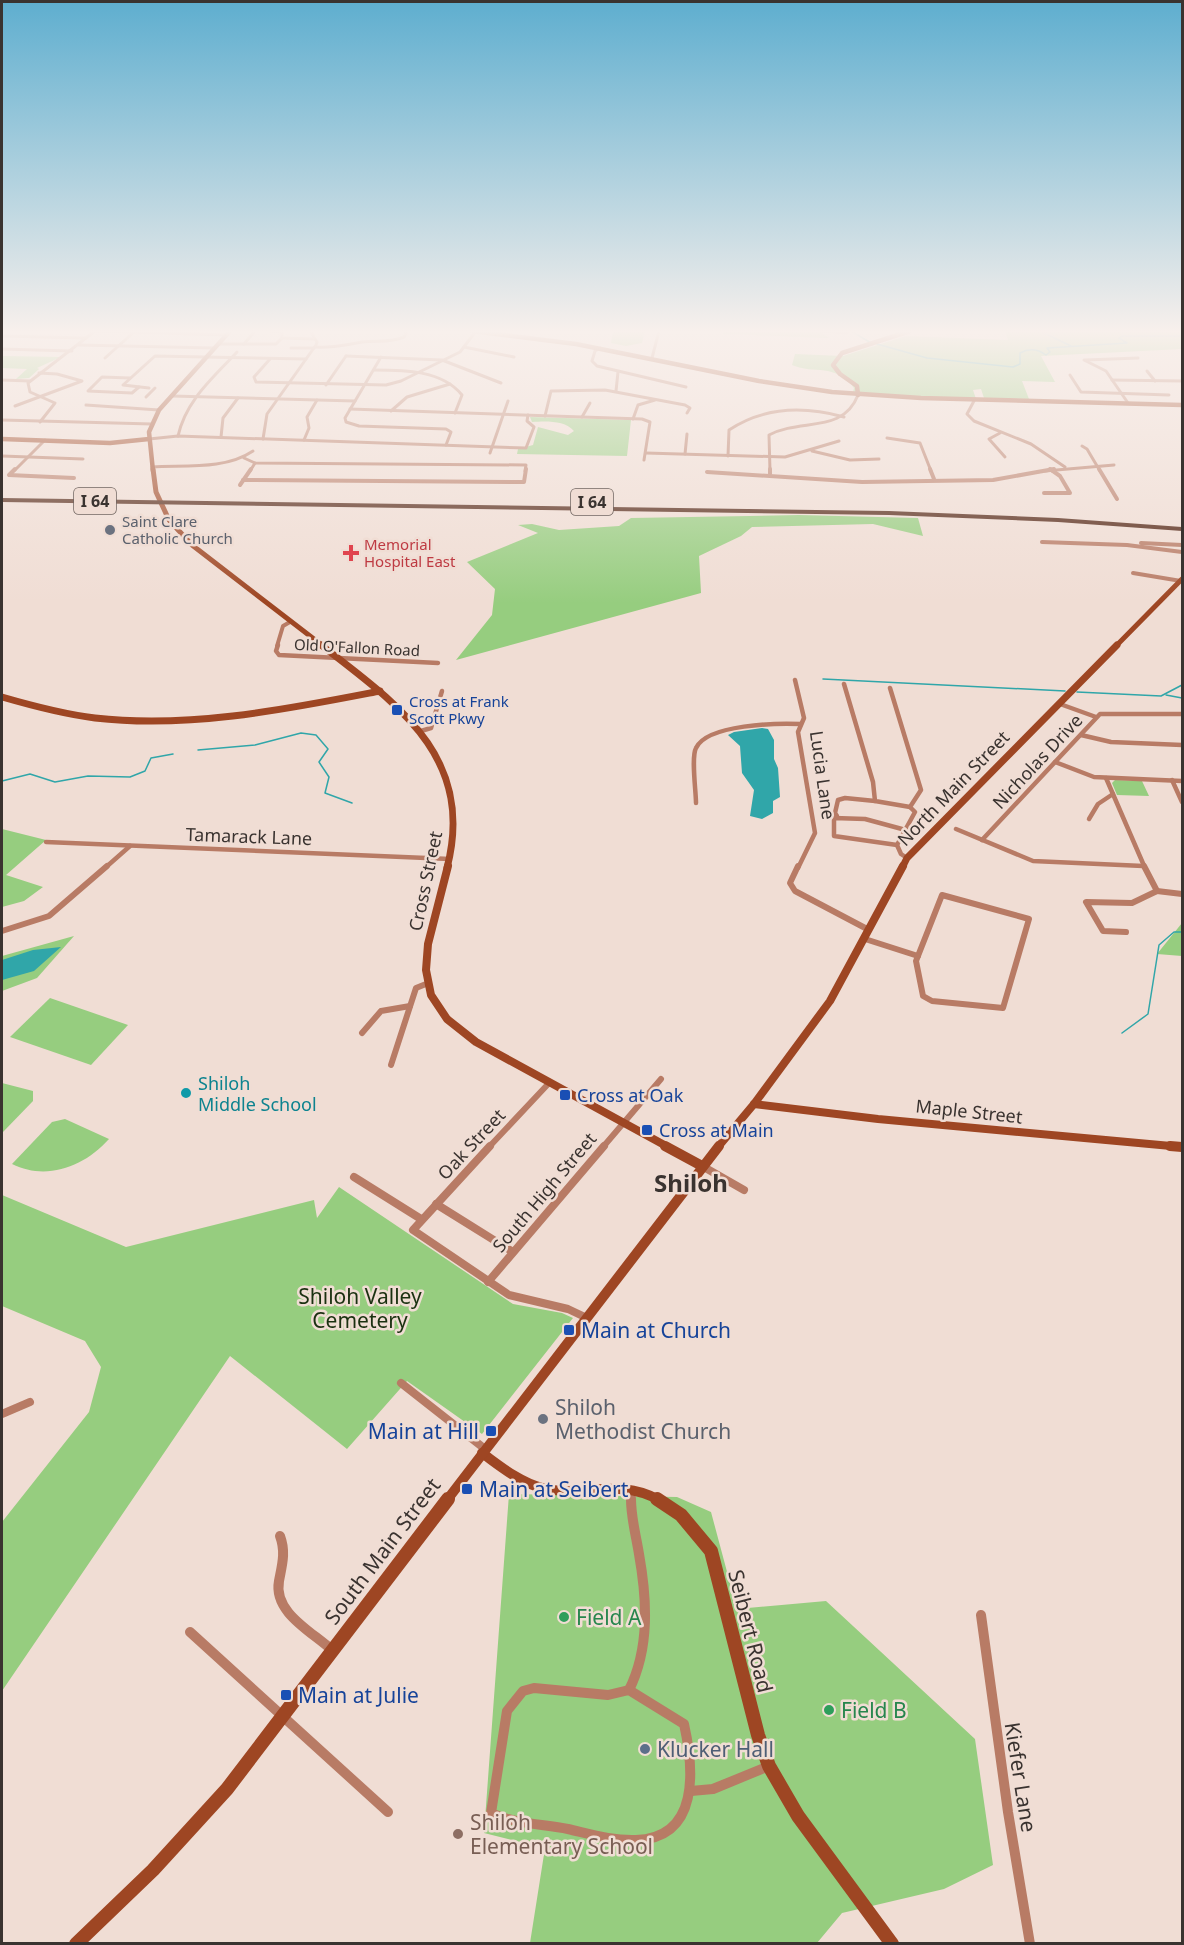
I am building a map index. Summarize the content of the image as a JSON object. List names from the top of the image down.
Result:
{
  "streets": {
    "highway": ["I 64"],
    "main road": [
      "North Main Street",
      "Cross Street",
      "Maple Street",
      "South Main Street"
    ],
    "street": [
      "Old O'Fallon Road",
      "Nicholas Drive",
      "Lucia Lane",
      "Tamarack Lane",
      "Oak Street",
      "South High Street",
      "Seibert Road",
      "Kiefer Lane"
    ]
  },
  "crossings": [
    ["Old O'Fallon Road", "Cross Street"],
    ["Lucia Lane", "North Main Street"],
    ["North Main Street", "Cross Street"],
    ["North Main Street", "Maple Street"],
    ["North Main Street", "South Main Street"],
    ["Tamarack Lane", "Cross Street"],
    ["Cross Street", "Oak Street"],
    ["Cross Street", "South High Street"],
    ["Cross Street", "South Main Street"],
    ["Oak Street", "South High Street"],
    ["South Main Street", "Seibert Road"]
  ],
  "districts": ["Shiloh"],
  "parks": ["Shiloh Valley Cemetery"],
  "places": {
    "other": [
      "Saint Clare Catholic Church",
      "Shiloh Middle School",
      "Shiloh Methodist Church",
      "Field A",
      "Field B",
      "Klucker Hall",
      "Shiloh Elementary School"
    ],
    "health": ["Memorial Hospital East"],
    "transit": [
      "Cross at Frank Scott Pkwy",
      "Cross at Oak",
      "Cross at Main",
      "Main at Church",
      "Main at Hill",
      "Main at Seibert",
      "Main at Julie"
    ]
  }
}
